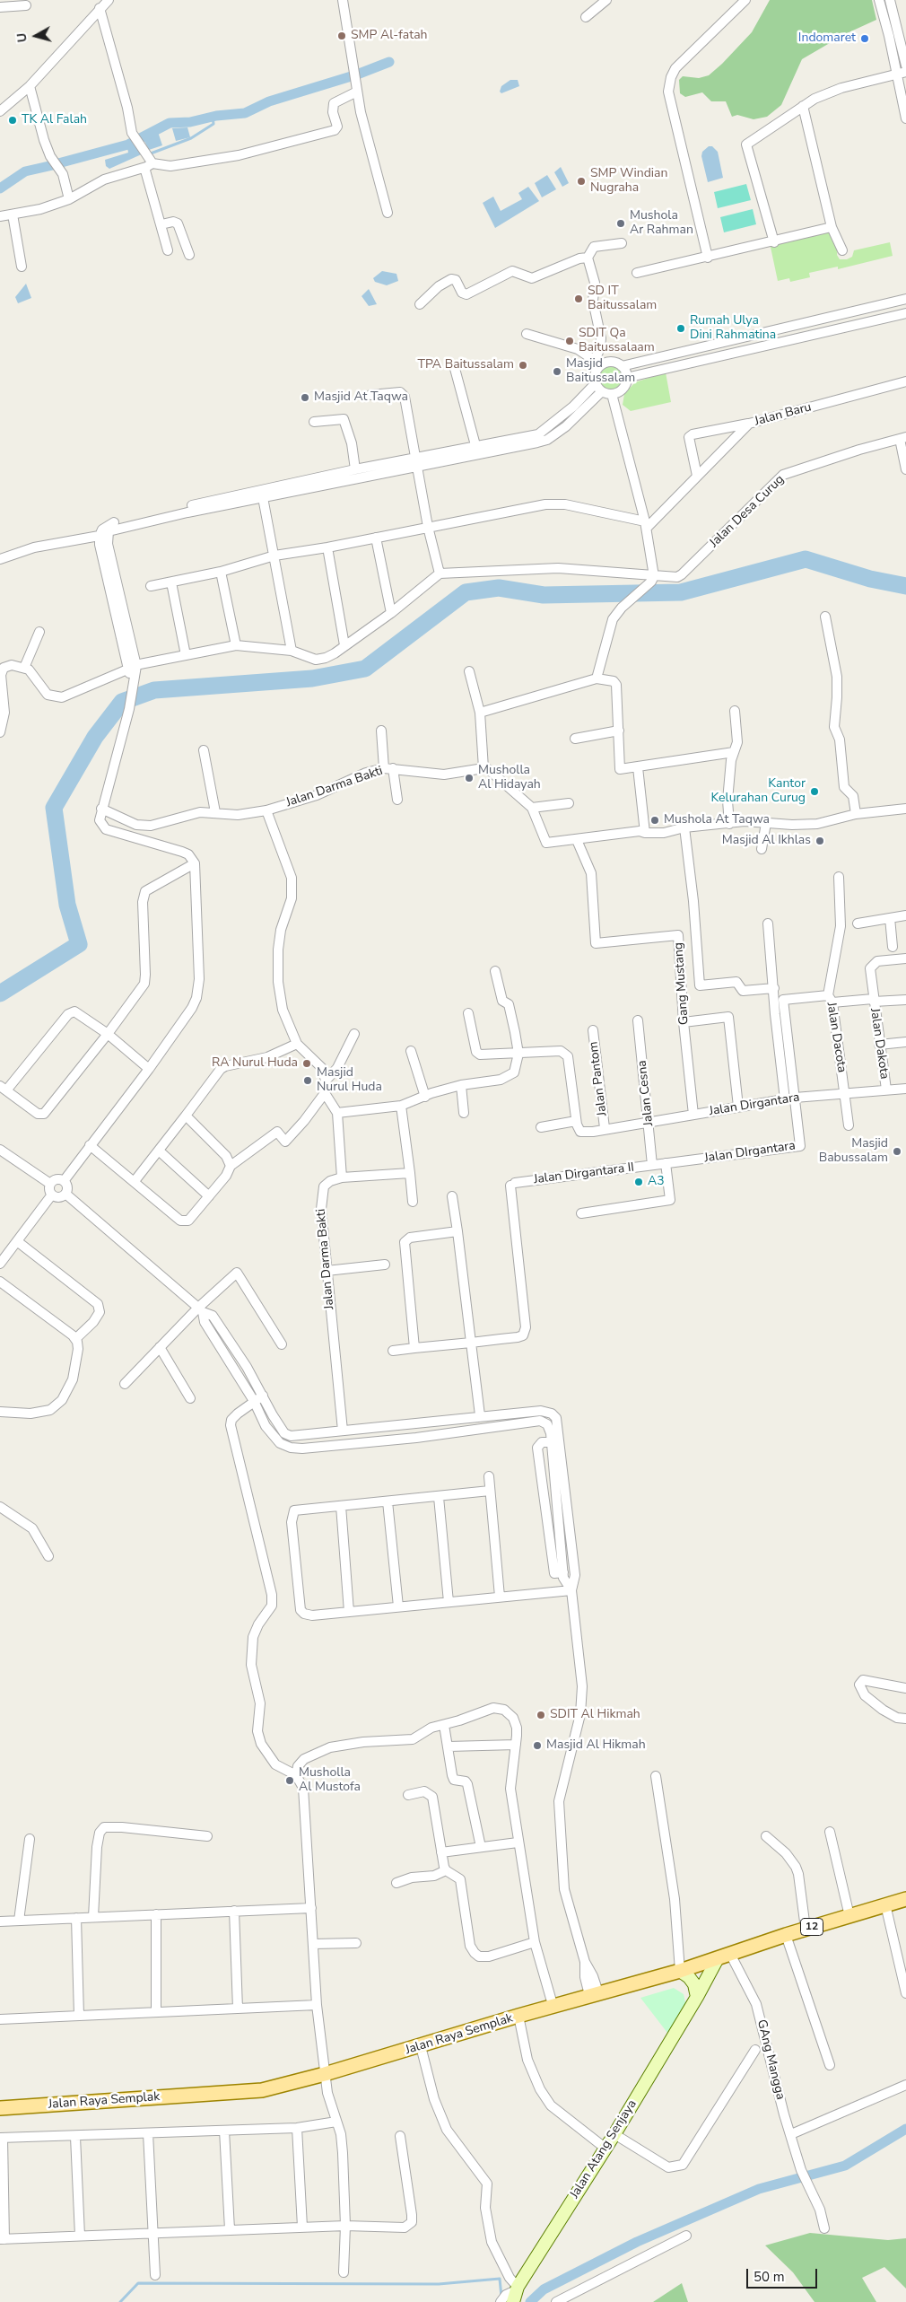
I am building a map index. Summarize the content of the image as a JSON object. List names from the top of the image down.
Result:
{
  "streets": {
    "main road": ["12", "Jalan Raya Semplak", "Jalan Atang Senjaya"],
    "street": [
      "Jalan Baru",
      "Jalan Desa Curug",
      "Jalan Darma Bakti",
      "Gang Mustang",
      "Jalan Dacota",
      "Jalan Dakota",
      "Jalan Pantom",
      "Jalan Cesna",
      "Jalan Dirgantara",
      "Jalan DIrgantara",
      "Jalan Dirgantara II",
      "GAng Mangga"
    ]
  },
  "crossings": [
    ["Gang Mustang", "Jalan Dirgantara"],
    ["Jalan Dacota", "Jalan Dirgantara"],
    ["Jalan Dakota", "Jalan Dirgantara"],
    ["Jalan Pantom", "Jalan Dirgantara"],
    ["Jalan Cesna", "Jalan Dirgantara"],
    ["Jalan Cesna", "Jalan DIrgantara"],
    ["Jalan Cesna", "Jalan Dirgantara II"],
    ["Jalan Dirgantara", "Jalan DIrgantara"],
    ["Jalan DIrgantara", "Jalan Dirgantara II"],
    ["Jalan Raya Semplak", "GAng Mangga"],
    ["Jalan Raya Semplak", "Jalan Atang Senjaya"],
    ["GAng Mangga", "Jalan Atang Senjaya"]
  ],
  "places": [
    "SMP Al-fatah",
    "Indomaret",
    "TK Al Falah",
    "SMP Windian Nugraha",
    "Mushola Ar Rahman",
    "SD IT Baitussalam",
    "Rumah Ulya Dini Rahmatina",
    "SDIT Qa Baitussalaam",
    "TPA Baitussalam",
    "Masjid Baitussalam",
    "Masjid At Taqwa",
    "Musholla Al Hidayah",
    "Kantor Kelurahan Curug",
    "Mushola At Taqwa",
    "Masjid Al Ikhlas",
    "RA Nurul Huda",
    "Masjid Nurul Huda",
    "Masjid Babussalam",
    "A3",
    "SDIT Al Hikmah",
    "Masjid Al Hikmah",
    "Musholla Al Mustofa"
  ],
  "scale_bar": "50 m",
  "north": "left"
}
